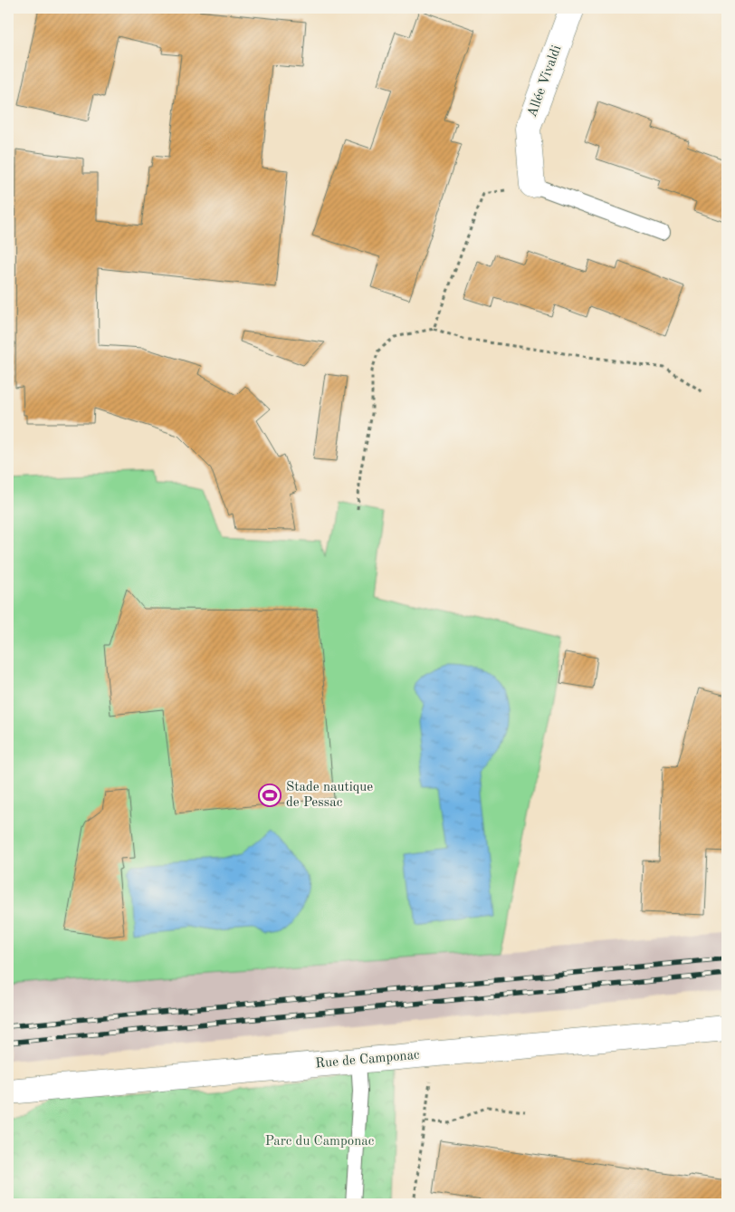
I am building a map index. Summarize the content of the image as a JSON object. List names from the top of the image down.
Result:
{
  "streets": {
    "street": ["Allée Vivaldi", "Rue de Camponac"]
  },
  "parks": ["Parc du Camponac"],
  "places": {
    "sports": ["Stade nautique de Pessac"]
  }
}
